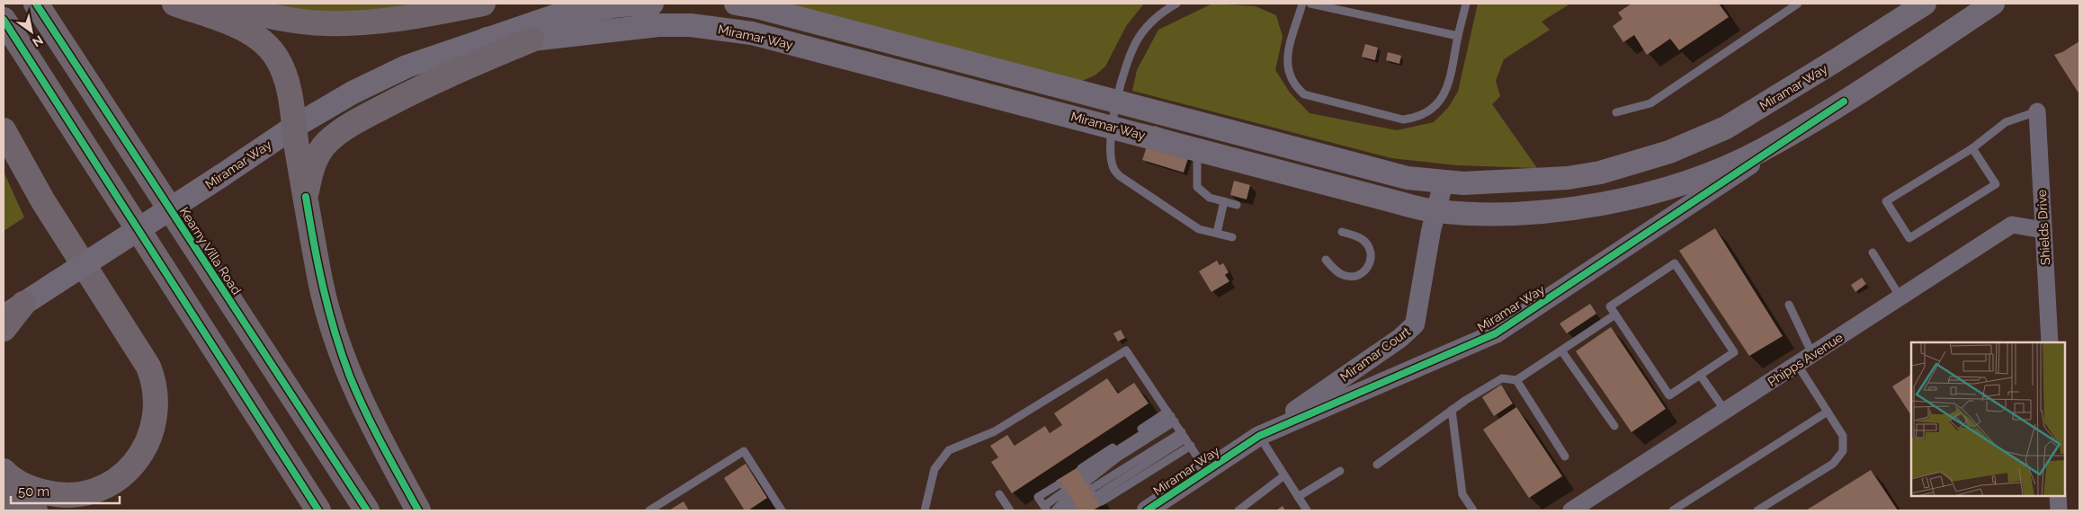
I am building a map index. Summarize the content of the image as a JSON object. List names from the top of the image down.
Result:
{
  "streets": {
    "main road": ["Miramar Way", "Kearny Villa Road"],
    "street": ["Shields Drive", "Miramar Court", "Phipps Avenue"]
  },
  "crossings": [
    ["Miramar Way", "Miramar Court"],
    ["Shields Drive", "Phipps Avenue"]
  ],
  "scale_bar": "50 m",
  "north": "bottom right"
}
